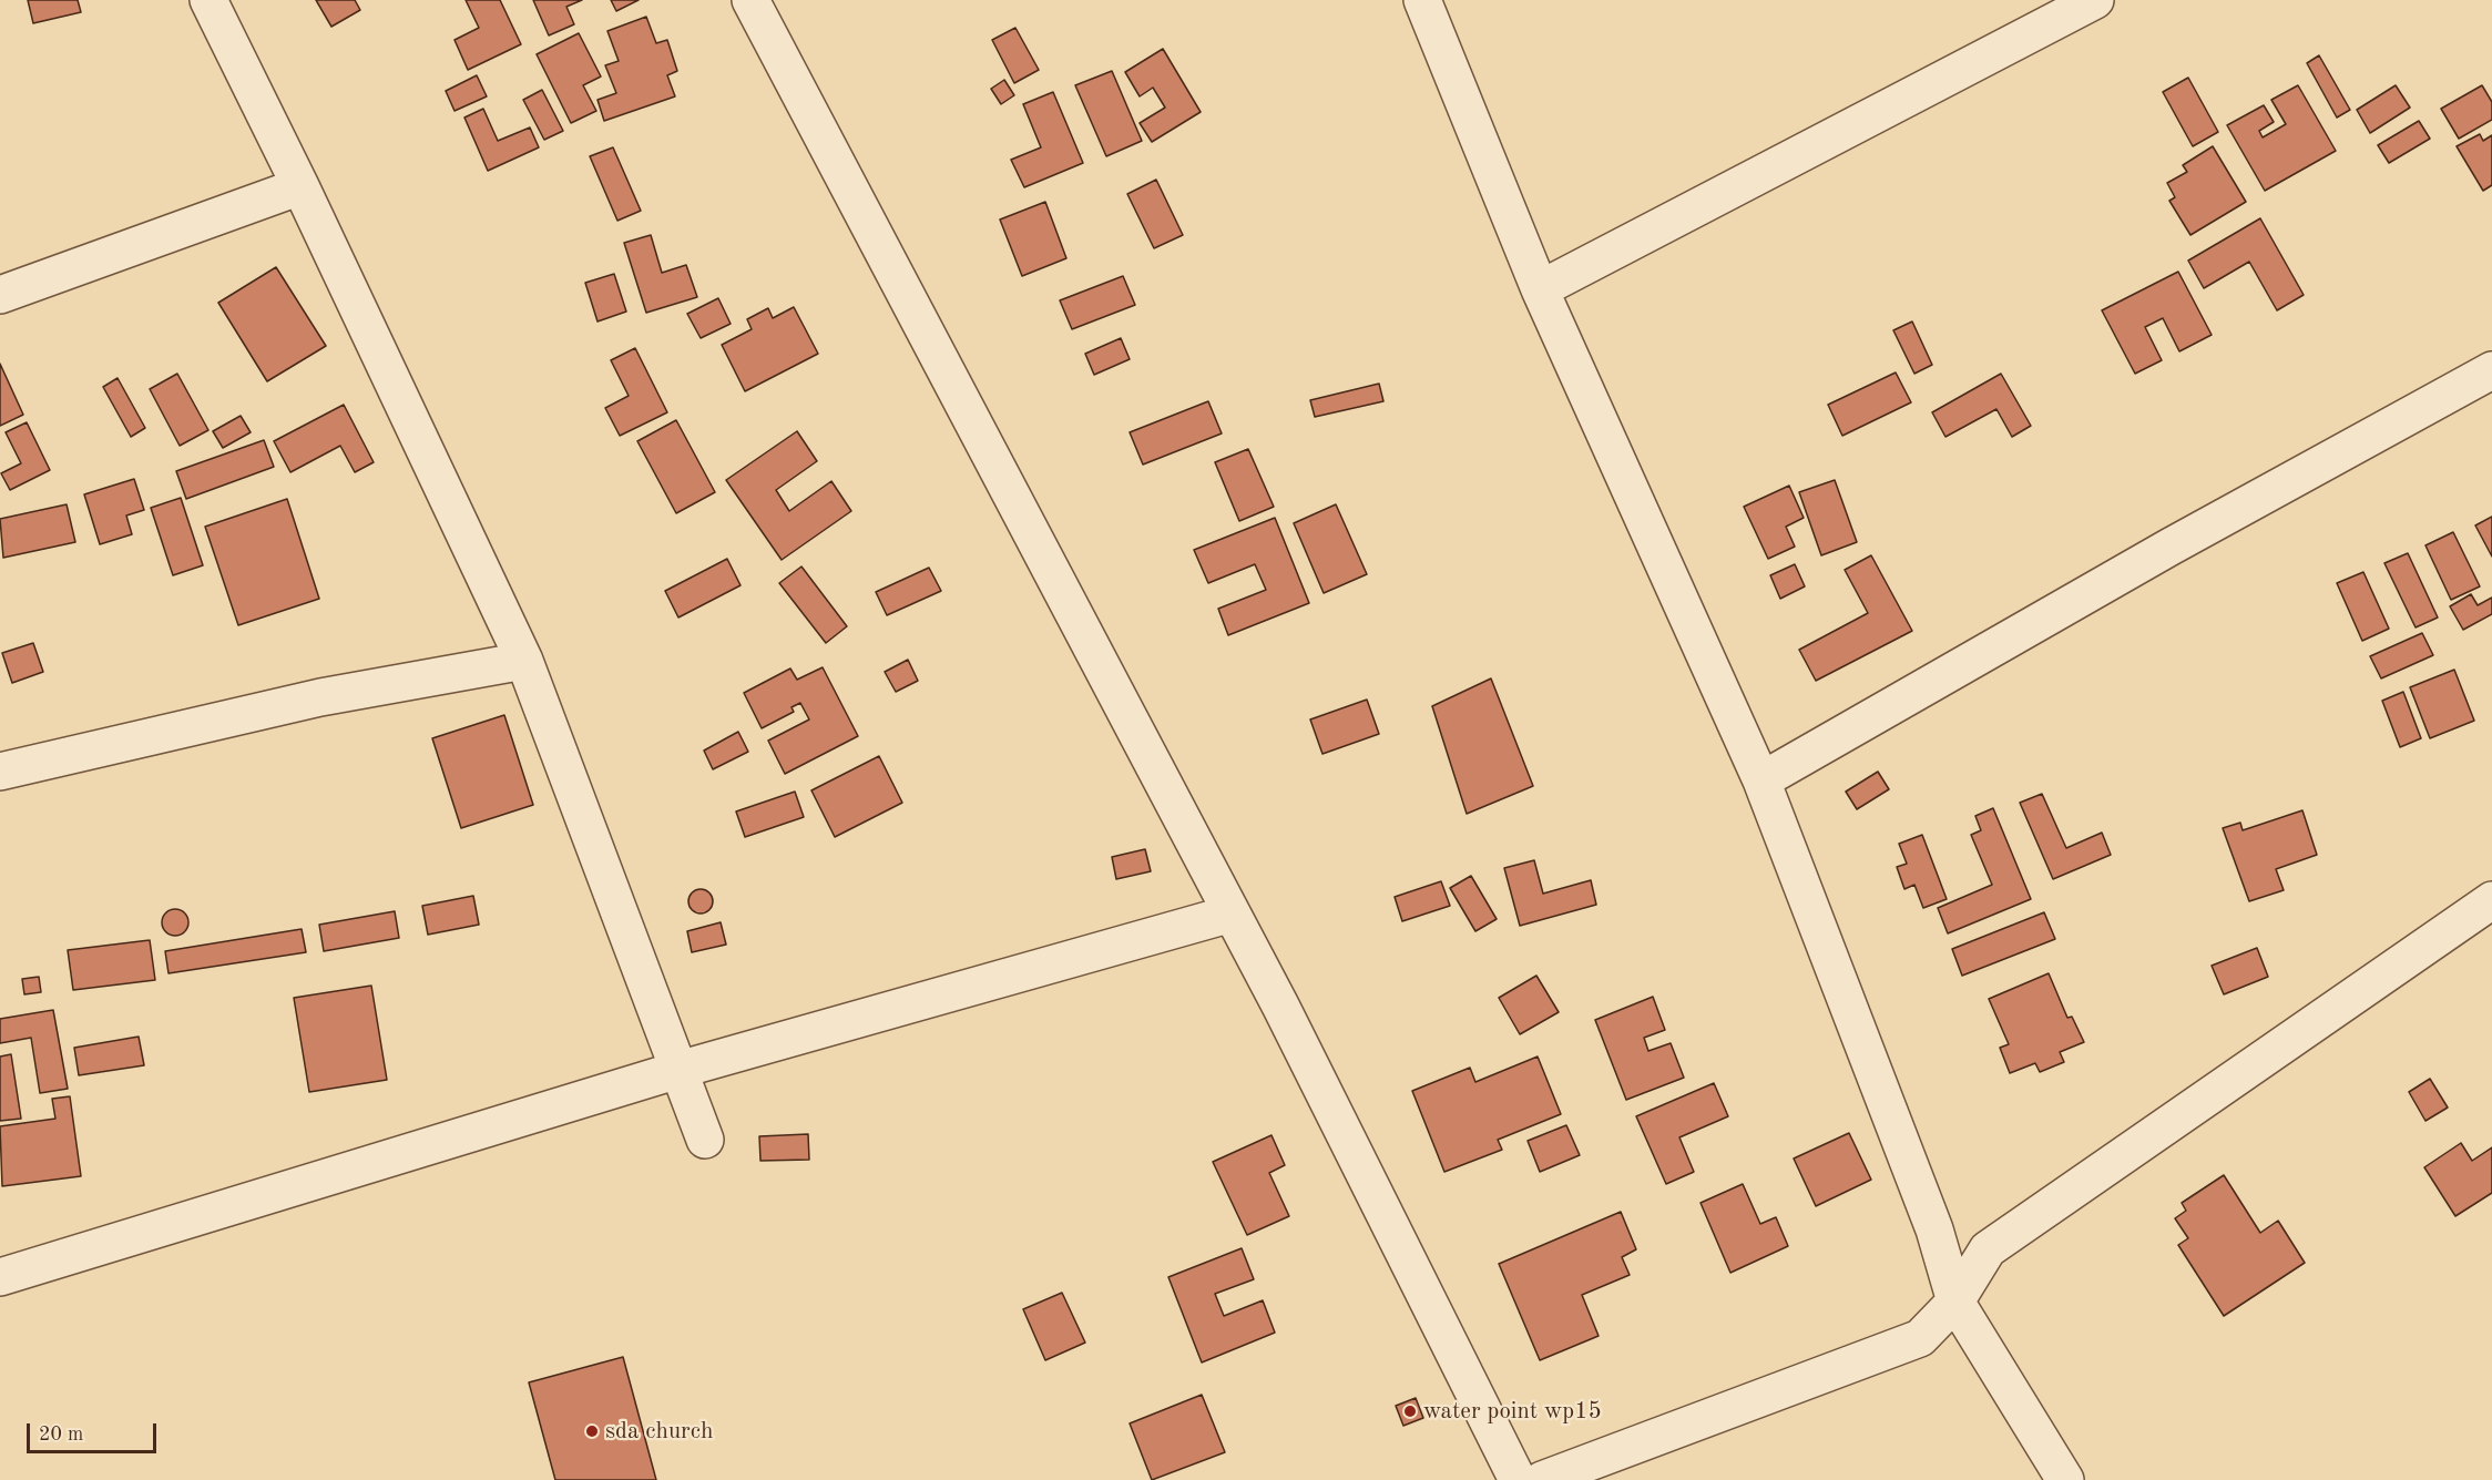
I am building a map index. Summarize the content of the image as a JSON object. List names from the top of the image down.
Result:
{
  "places": ["water point wp15", "sda church"],
  "scale_bar": "20 m"
}
